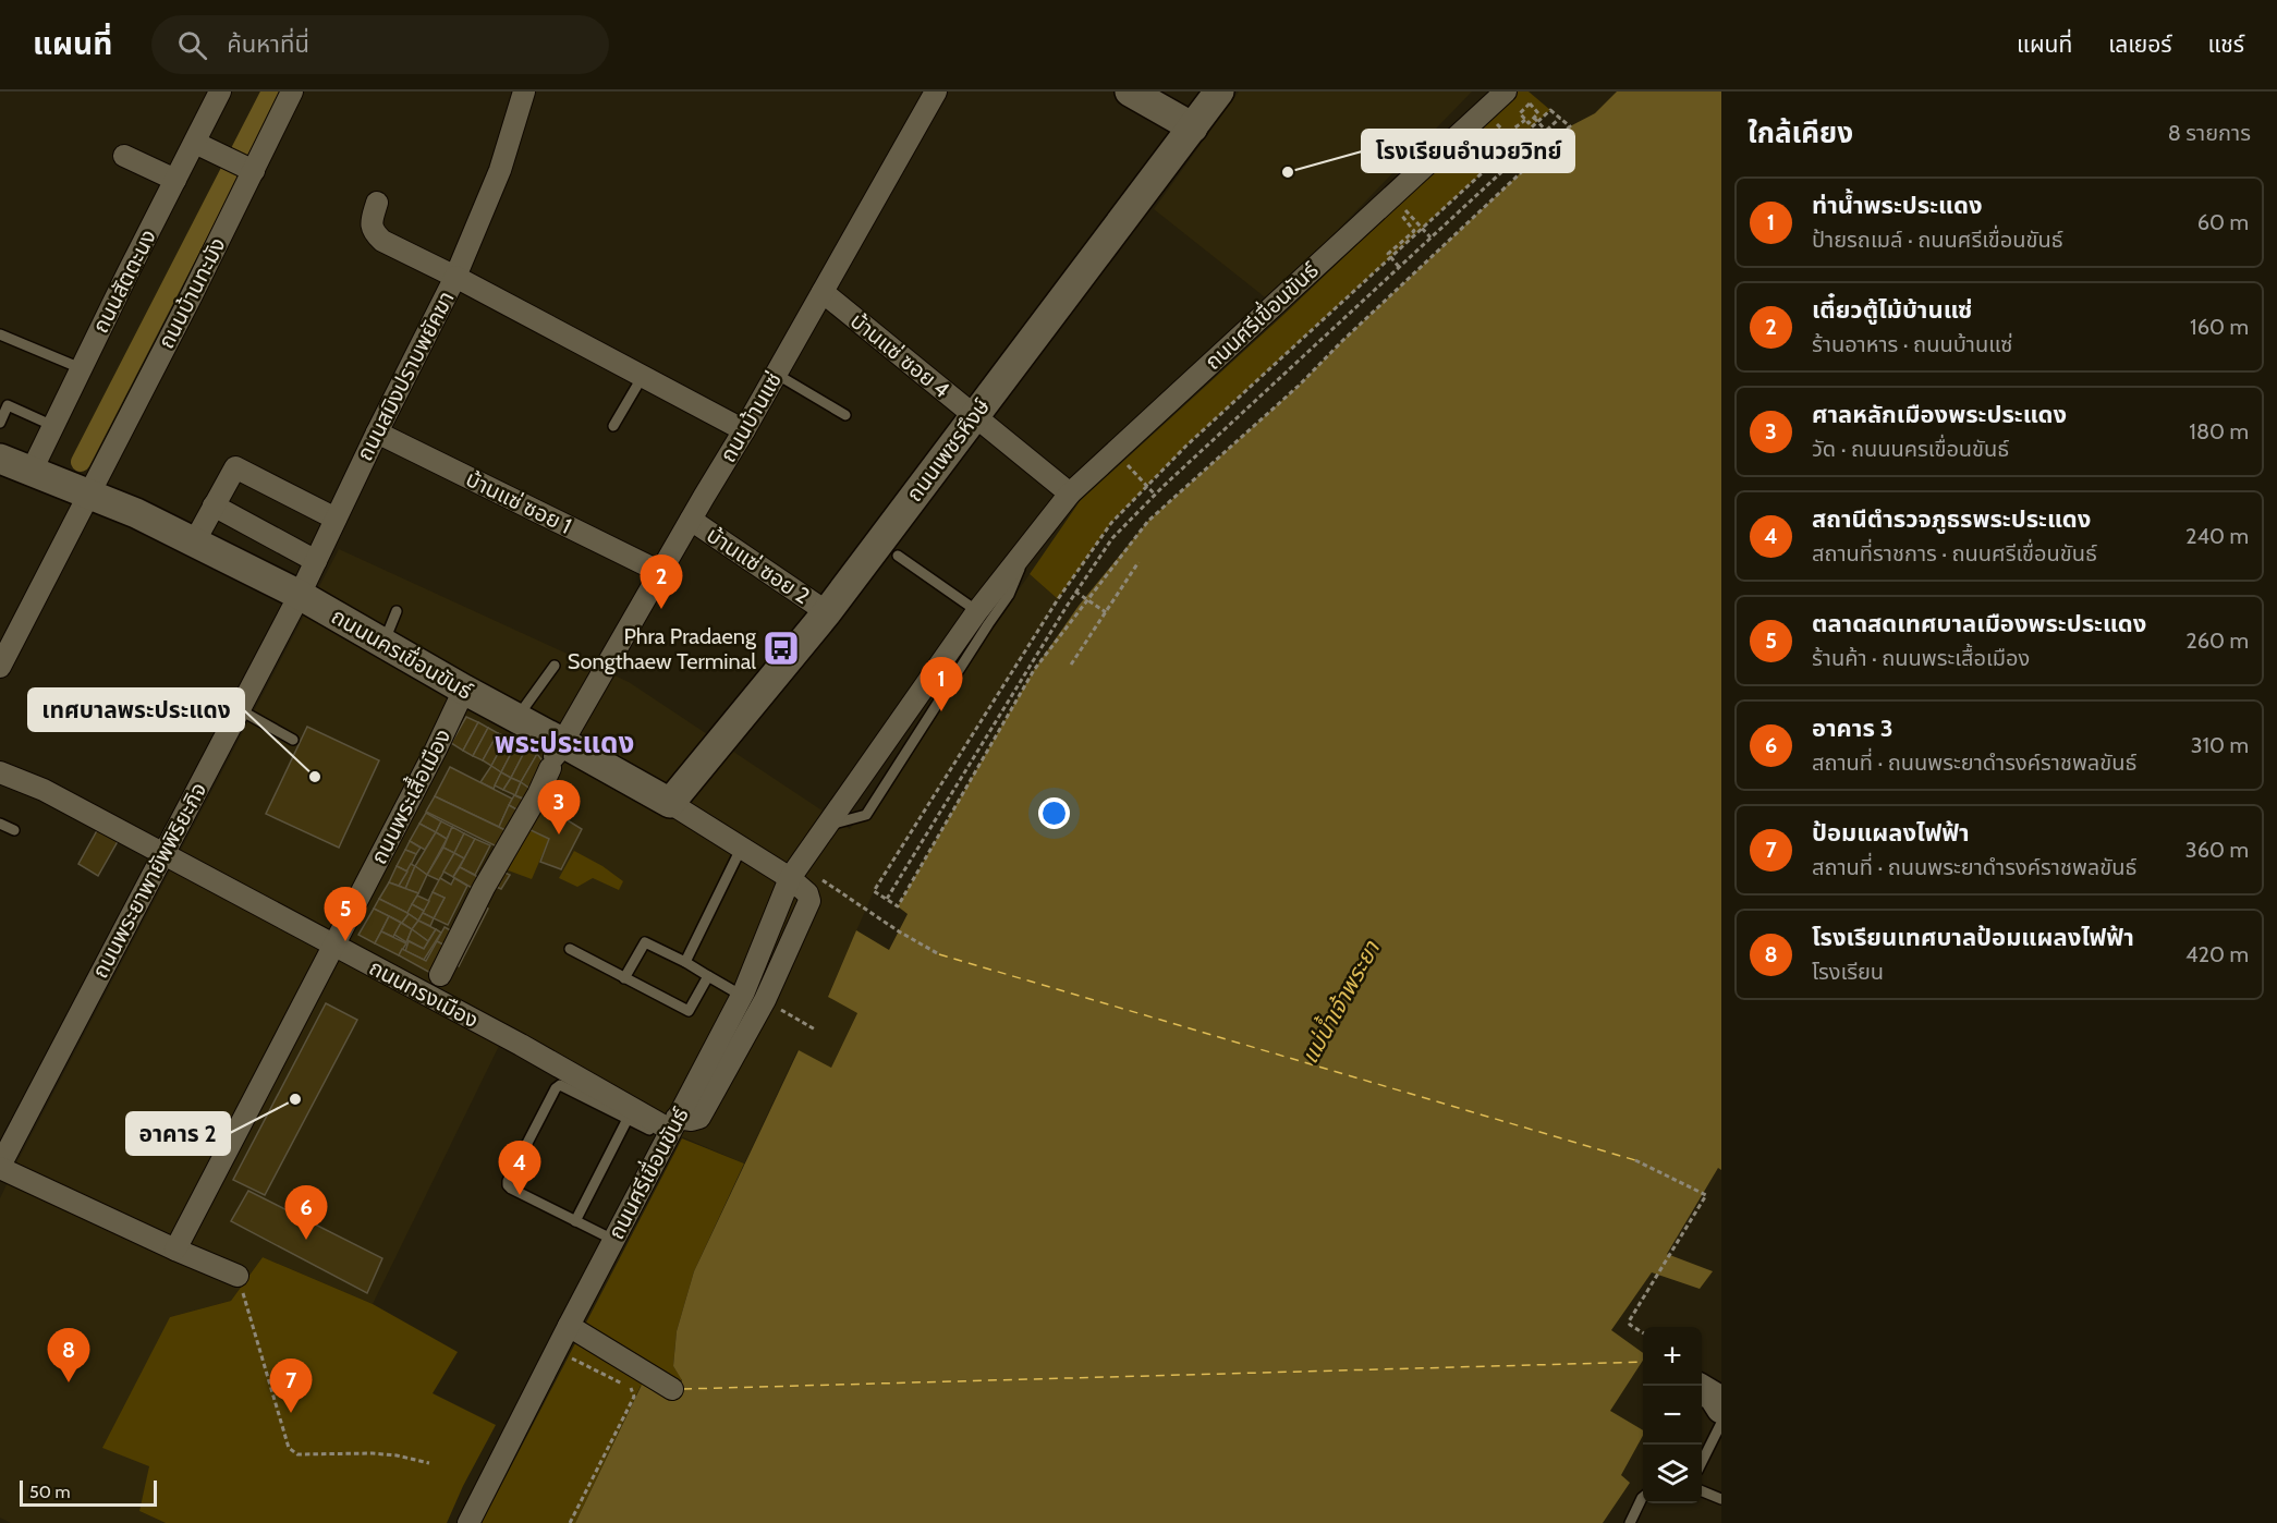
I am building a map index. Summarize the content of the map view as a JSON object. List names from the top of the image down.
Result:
{
  "streets": {
    "main road": ["ถนนเพชรหึงษ์", "ถนนนครเขื่อนขันธ์"],
    "street": [
      "ถนนสัตตะนง",
      "ถนนบ้านทะมัง",
      "ถนนศรีเขื่อนขันธ์",
      "บ้านแซ่ ซอย 4",
      "ถนนสมิงปราบพยัคฆา",
      "ถนนบ้านแซ่",
      "บ้านแซ่ ซอย 1",
      "บ้านแซ่ ซอย 2",
      "ถนนพระเสื้อเมือง",
      "ถนนพระยาพายัพพิริยะกิจ",
      "ถนนทรงเมือง"
    ]
  },
  "crossings": [
    ["ถนนสัตตะนง", "ถนนนครเขื่อนขันธ์"],
    ["ถนนบ้านทะมัง", "ถนนนครเขื่อนขันธ์"],
    ["ถนนศรีเขื่อนขันธ์", "บ้านแซ่ ซอย 4"],
    ["ถนนศรีเขื่อนขันธ์", "ถนนนครเขื่อนขันธ์"],
    ["ถนนศรีเขื่อนขันธ์", "ถนนทรงเมือง"],
    ["บ้านแซ่ ซอย 4", "ถนนบ้านแซ่"],
    ["บ้านแซ่ ซอย 4", "ถนนเพชรหึงษ์"],
    ["ถนนสมิงปราบพยัคฆา", "ถนนบ้านแซ่"],
    ["ถนนสมิงปราบพยัคฆา", "บ้านแซ่ ซอย 1"],
    ["ถนนสมิงปราบพยัคฆา", "ถนนนครเขื่อนขันธ์"],
    ["ถนนสมิงปราบพยัคฆา", "ถนนพระยาพายัพพิริยะกิจ"],
    ["ถนนบ้านแซ่", "บ้านแซ่ ซอย 1"],
    ["ถนนบ้านแซ่", "บ้านแซ่ ซอย 2"],
    ["ถนนบ้านแซ่", "ถนนนครเขื่อนขันธ์"],
    ["ถนนเพชรหึงษ์", "บ้านแซ่ ซอย 2"],
    ["ถนนเพชรหึงษ์", "ถนนนครเขื่อนขันธ์"],
    ["ถนนนครเขื่อนขันธ์", "ถนนพระเสื้อเมือง"],
    ["ถนนนครเขื่อนขันธ์", "ถนนพระยาพายัพพิริยะกิจ"],
    ["ถนนนครเขื่อนขันธ์", "ถนนทรงเมือง"],
    ["ถนนพระเสื้อเมือง", "ถนนทรงเมือง"],
    ["ถนนพระยาพายัพพิริยะกิจ", "ถนนทรงเมือง"]
  ],
  "districts": ["พระประแดง"],
  "water": ["แม่น้ำเจ้าพระยา"],
  "places": {
    "other": ["โรงเรียนอำนวยวิทย์", "เทศบาลพระประแดง", "อาคาร 2"],
    "bus stop": ["Phra Pradaeng Songthaew Terminal"]
  },
  "scale_bar": "50 m",
  "page": {
    "header": "แผนที่",
    "search": "ค้นหาที่นี่",
    "nav": ["แผนที่", "เลเยอร์", "แชร์"],
    "heading": ["ใกล้เคียง", "8 รายการ"],
    "list": [
      {
        "mark": "1",
        "name": "ท่าน้ำพระประแดง",
        "note": "ป้ายรถเมล์ · ถนนศรีเขื่อนขันธ์",
        "value": "60 m"
      },
      {
        "mark": "2",
        "name": "เตี๋ยวตู้ไม้บ้านแซ่",
        "note": "ร้านอาหาร · ถนนบ้านแซ่",
        "value": "160 m"
      },
      {
        "mark": "3",
        "name": "ศาลหลักเมืองพระประแดง",
        "note": "วัด · ถนนนครเขื่อนขันธ์",
        "value": "180 m"
      },
      {
        "mark": "4",
        "name": "สถานีตำรวจภูธรพระประแดง",
        "note": "สถานที่ราชการ · ถนนศรีเขื่อนขันธ์",
        "value": "240 m"
      },
      {
        "mark": "5",
        "name": "ตลาดสดเทศบาลเมืองพระประแดง",
        "note": "ร้านค้า · ถนนพระเสื้อเมือง",
        "value": "260 m"
      },
      {
        "mark": "6",
        "name": "อาคาร 3",
        "note": "สถานที่ · ถนนพระยาดำรงค์ราชพลขันธ์",
        "value": "310 m"
      },
      {
        "mark": "7",
        "name": "ป้อมแผลงไฟฟ้า",
        "note": "สถานที่ · ถนนพระยาดำรงค์ราชพลขันธ์",
        "value": "360 m"
      },
      {
        "mark": "8",
        "name": "โรงเรียนเทศบาลป้อมแผลงไฟฟ้า",
        "note": "โรงเรียน",
        "value": "420 m"
      }
    ],
    "pins": [
      "2",
      "1",
      "3",
      "5",
      "4",
      "6",
      "8",
      "7"
    ],
    "map_buttons": ["+", "−"],
    "scale": "50 m"
  }
}
